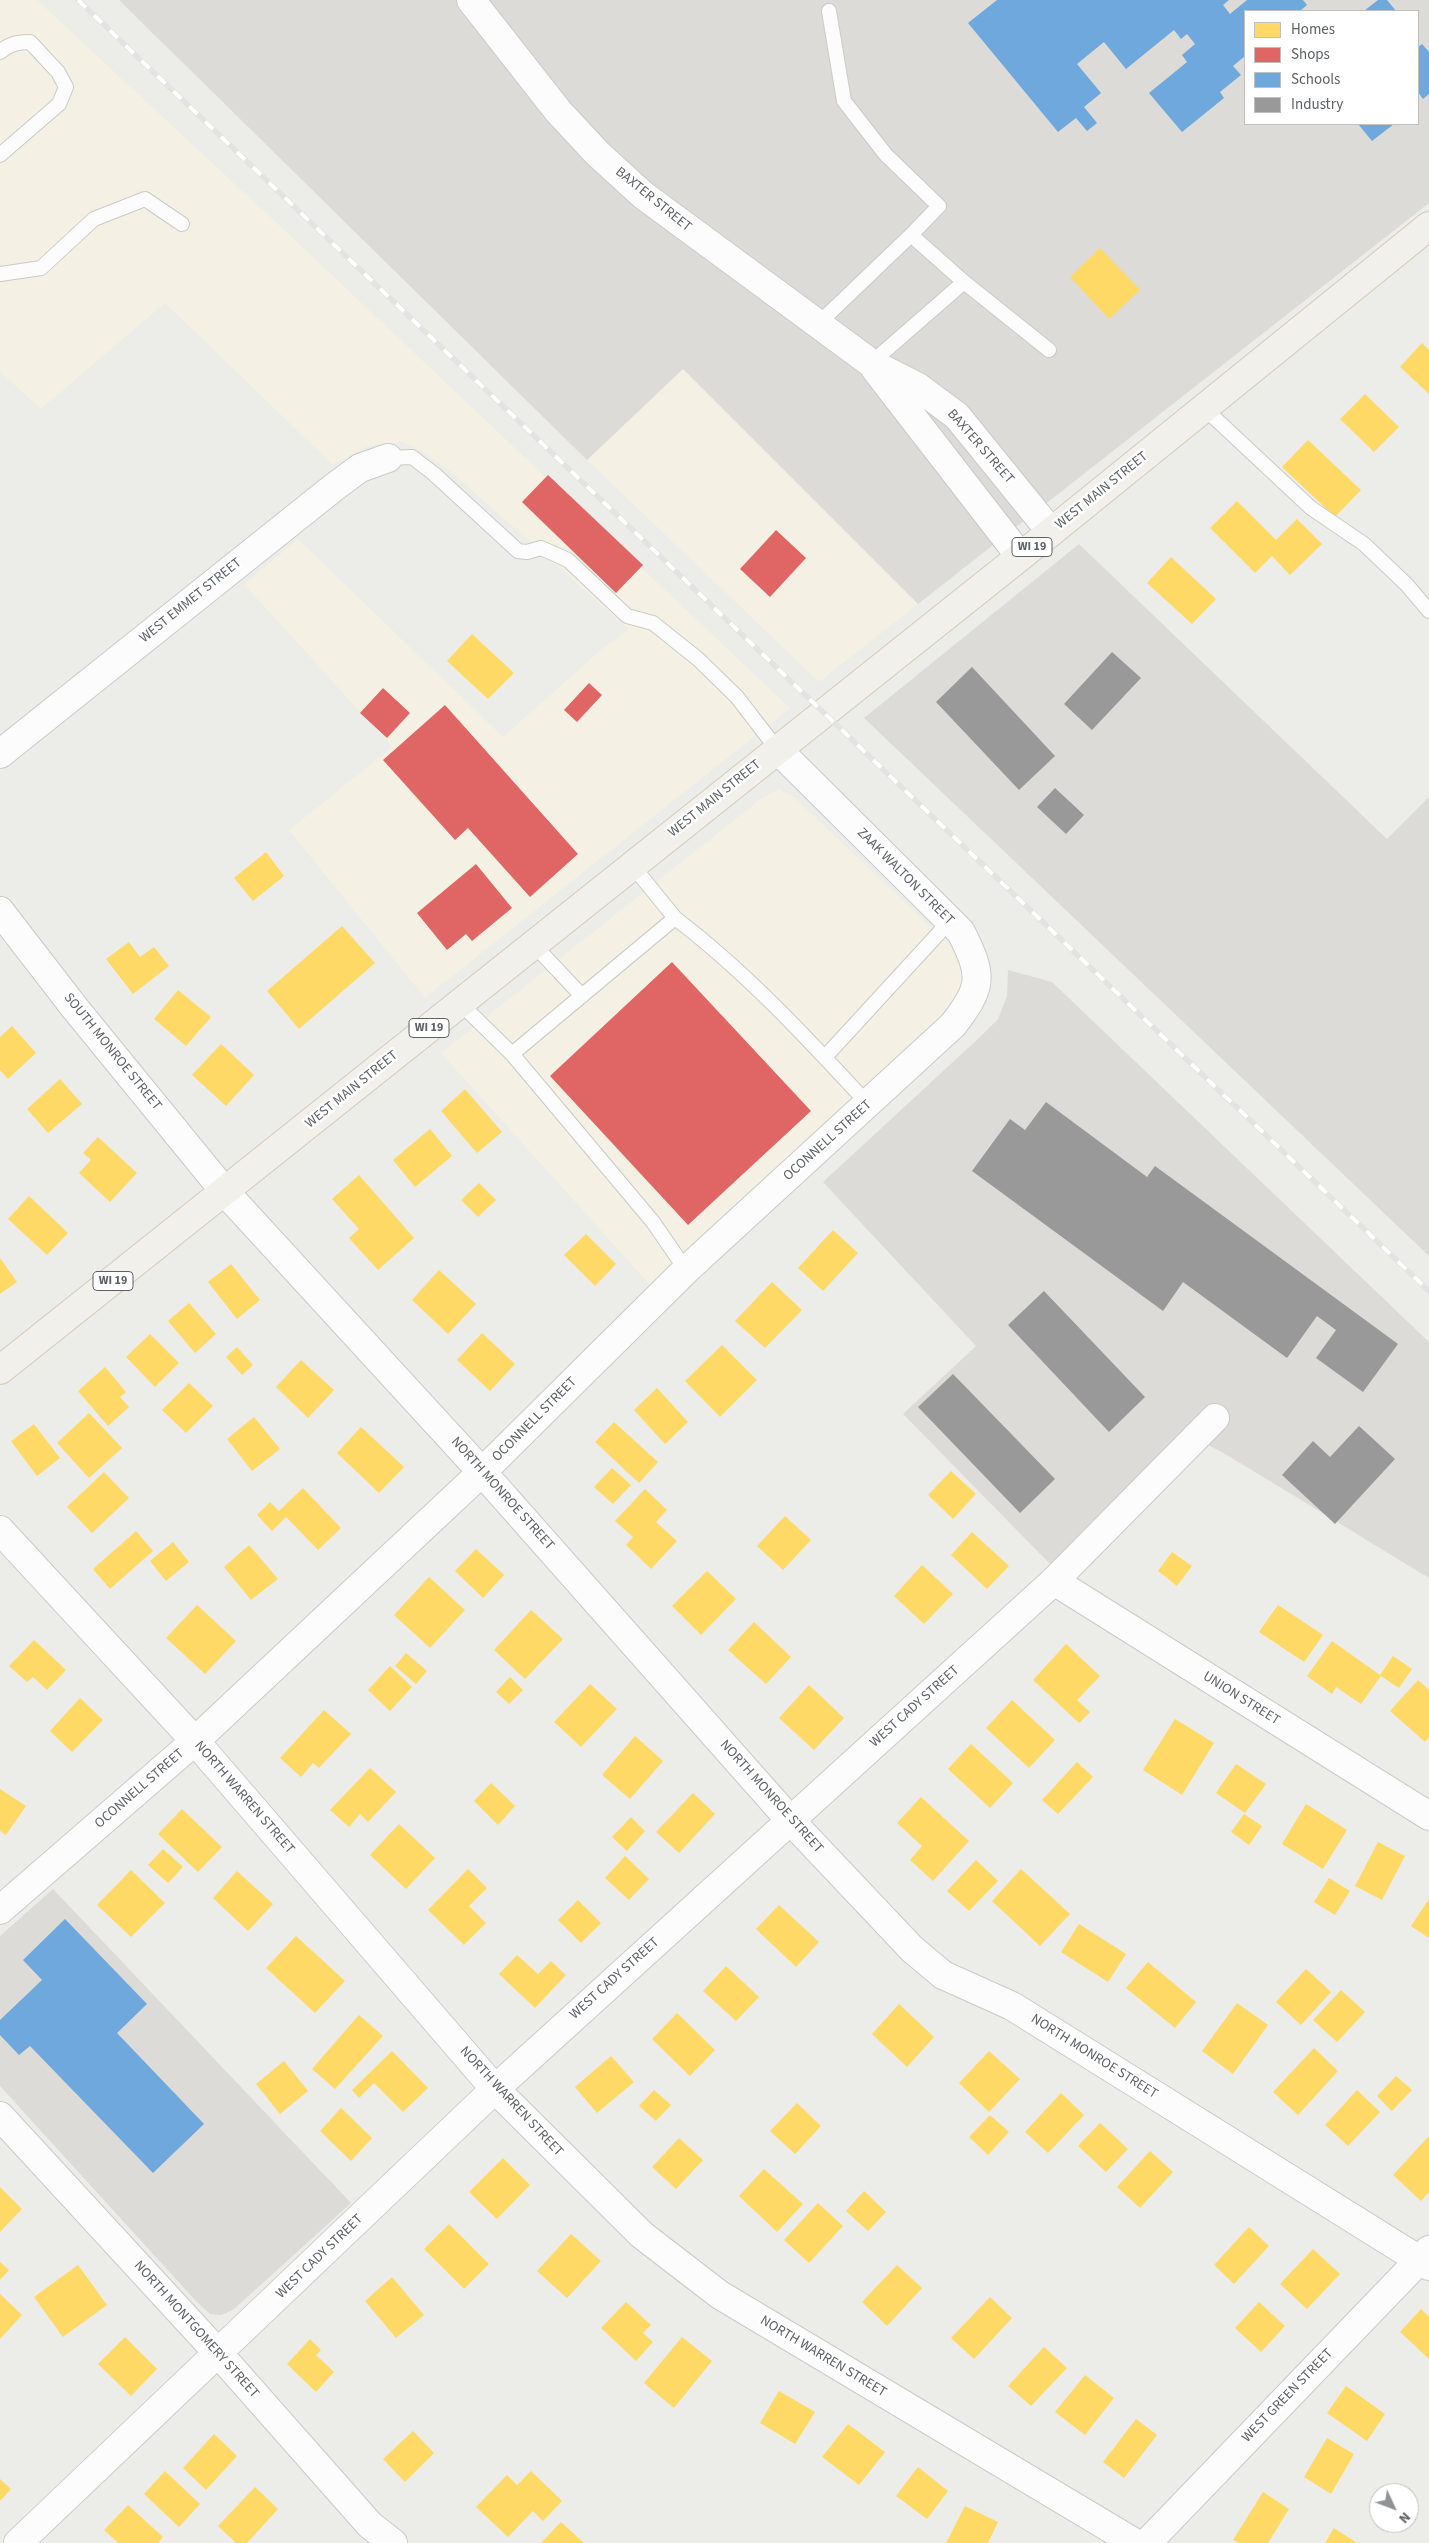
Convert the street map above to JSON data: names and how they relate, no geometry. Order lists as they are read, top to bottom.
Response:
{
  "streets": {
    "main road": ["WEST MAIN STREET", "WI 19"],
    "street": [
      "BAXTER STREET",
      "WEST EMMET STREET",
      "ZAAK WALTON STREET",
      "SOUTH MONROE STREET",
      "OCONNELL STREET",
      "NORTH MONROE STREET",
      "UNION STREET",
      "WEST CADY STREET",
      "NORTH WARREN STREET",
      "NORTH MONTGOMERY STREET",
      "WEST GREEN STREET"
    ]
  },
  "crossings": [
    ["BAXTER STREET", "WEST MAIN STREET"],
    ["WEST MAIN STREET", "ZAAK WALTON STREET"],
    ["WEST MAIN STREET", "SOUTH MONROE STREET"],
    ["WEST MAIN STREET", "NORTH MONROE STREET"],
    ["ZAAK WALTON STREET", "OCONNELL STREET"],
    ["SOUTH MONROE STREET", "NORTH MONROE STREET"],
    ["OCONNELL STREET", "NORTH MONROE STREET"],
    ["OCONNELL STREET", "NORTH WARREN STREET"],
    ["NORTH MONROE STREET", "WEST CADY STREET"],
    ["NORTH MONROE STREET", "WEST GREEN STREET"],
    ["UNION STREET", "WEST CADY STREET"],
    ["WEST CADY STREET", "NORTH WARREN STREET"],
    ["WEST CADY STREET", "NORTH MONTGOMERY STREET"]
  ],
  "legend": [
    "Homes",
    "Shops",
    "Schools",
    "Industry"
  ],
  "north": "bottom right"
}
